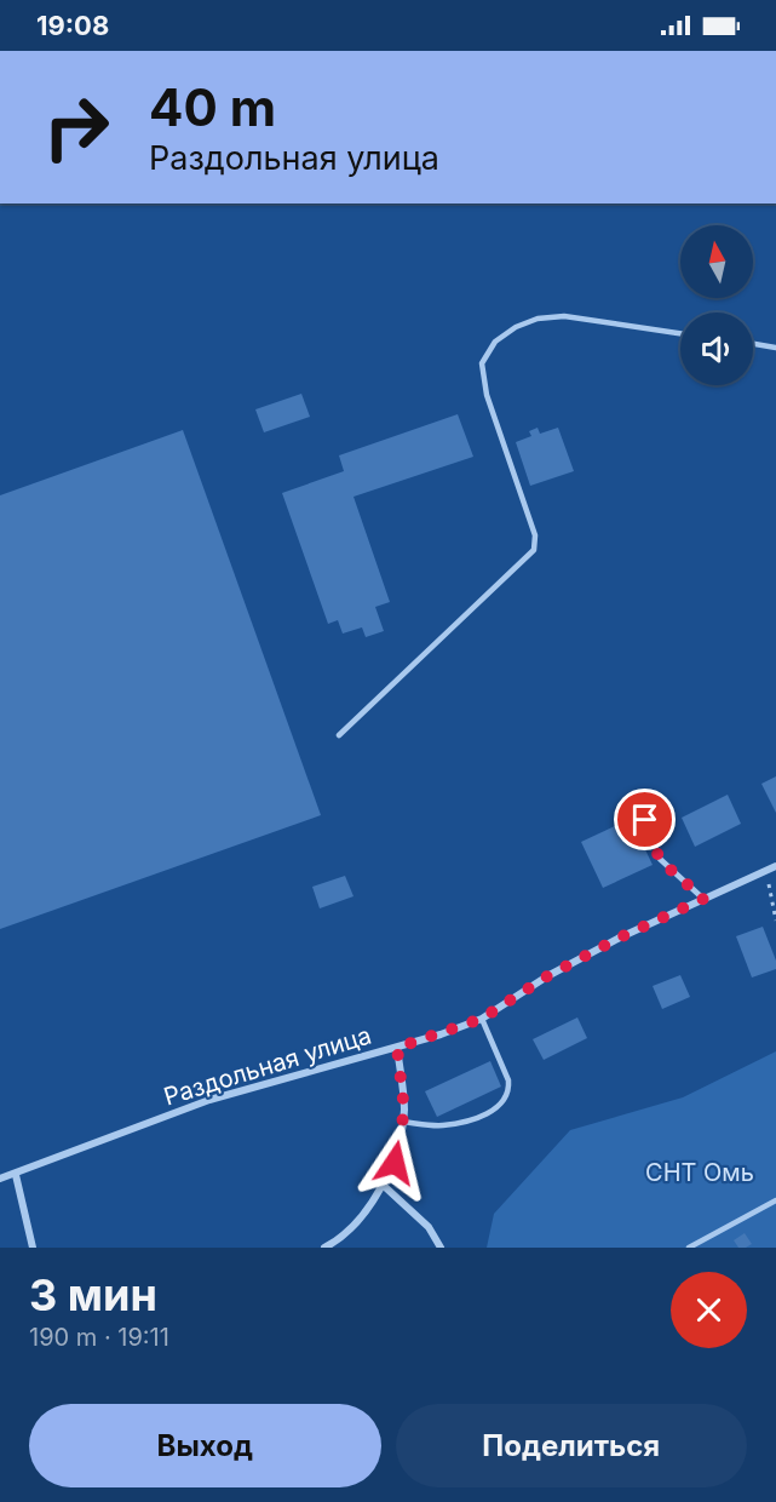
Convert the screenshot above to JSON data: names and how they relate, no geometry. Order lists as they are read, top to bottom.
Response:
{
  "streets": {
    "street": ["Раздольная улица"]
  },
  "parks": ["СНТ Омь"],
  "north": "top",
  "page": {
    "status": "19:08",
    "turn": ["40 m", "Раздольная улица"],
    "heading": ["3 мин", "190 m · 19:11"],
    "buttons": ["Выход", "Поделиться"]
  }
}
